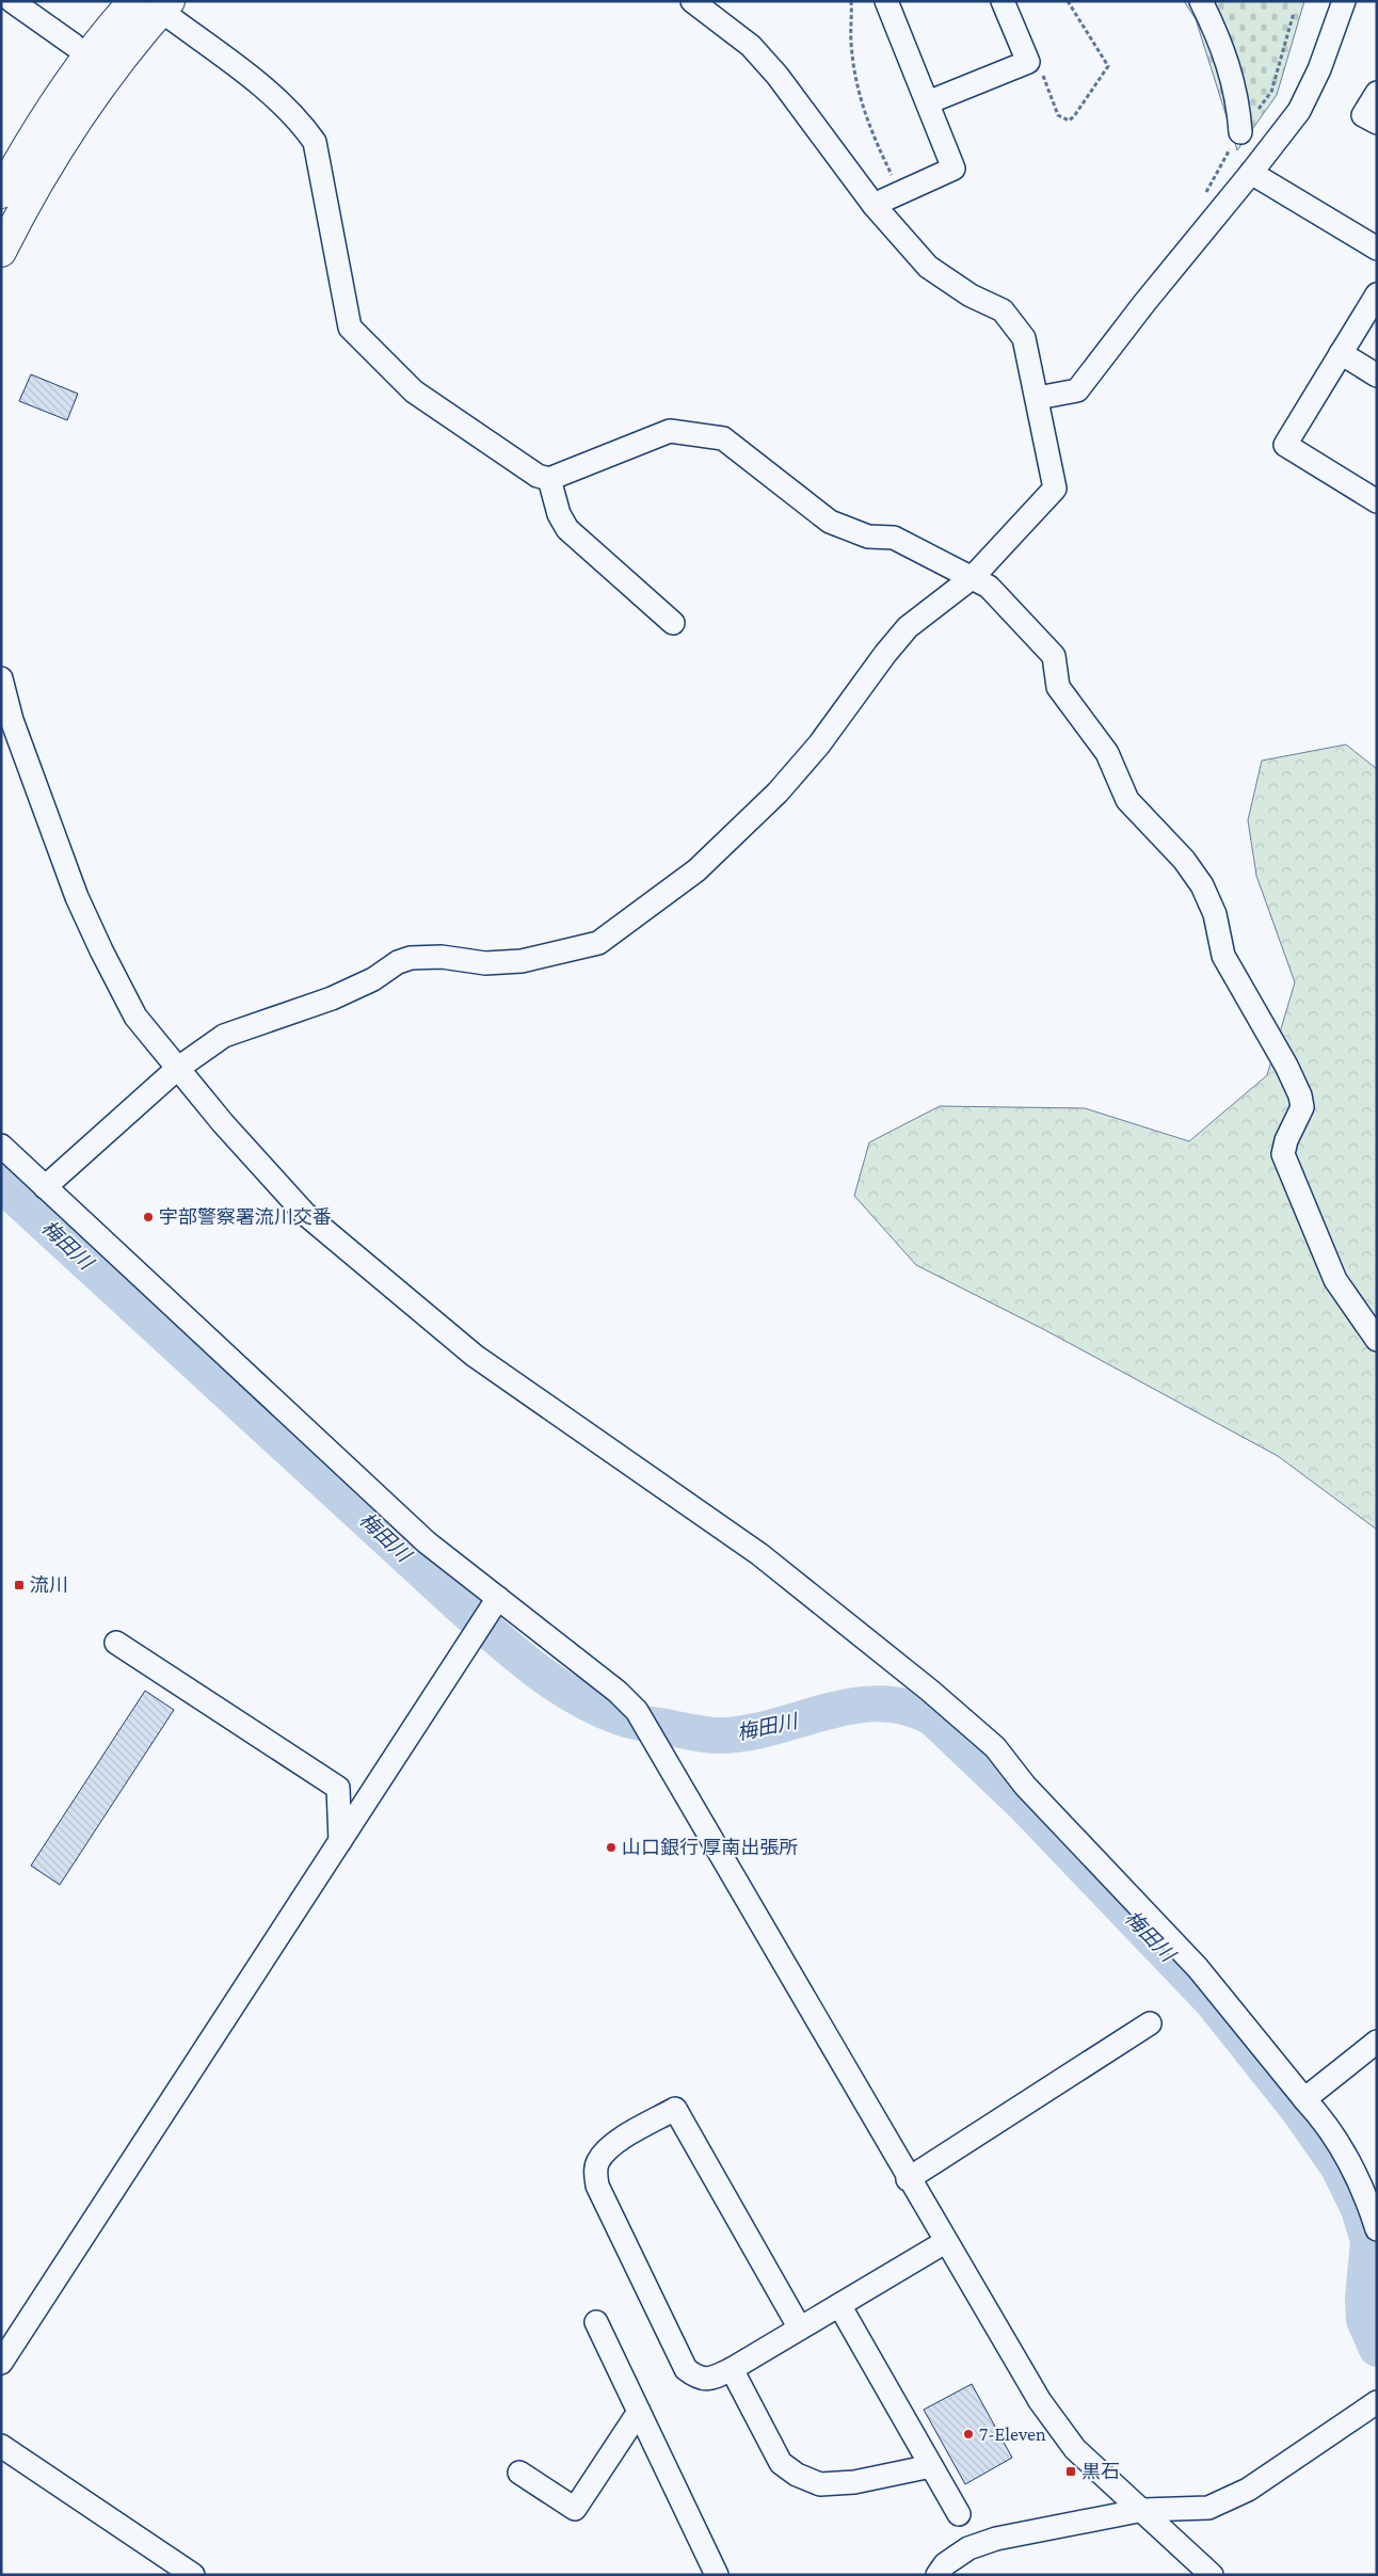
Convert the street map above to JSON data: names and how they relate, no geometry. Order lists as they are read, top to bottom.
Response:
{
  "water": ["梅田川"],
  "places": {
    "other": ["宇部警察署流川交番", "山口銀行 厚南出張所", "7-Eleven"],
    "transit": ["流川", "黒石"]
  }
}
